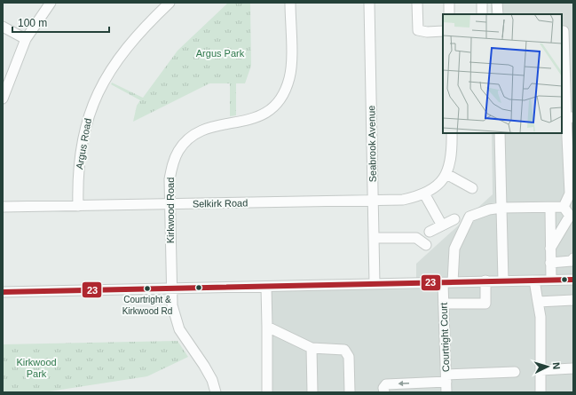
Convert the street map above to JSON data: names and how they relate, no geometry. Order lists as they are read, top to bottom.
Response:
{
  "streets": {
    "street": [
      "Argus Road",
      "Seabrook Avenue",
      "Selkirk Road",
      "Kirkwood Road",
      "Courtright Court"
    ]
  },
  "crossings": [
    ["Argus Road", "Selkirk Road"],
    ["Seabrook Avenue", "Selkirk Road"],
    ["Selkirk Road", "Kirkwood Road"]
  ],
  "parks": ["Argus Park", "Kirkwood Park"],
  "places": ["Courtright & Kirkwood Rd"],
  "lines": ["transit line 23"],
  "scale_bar": "100 m",
  "north": "right"
}
